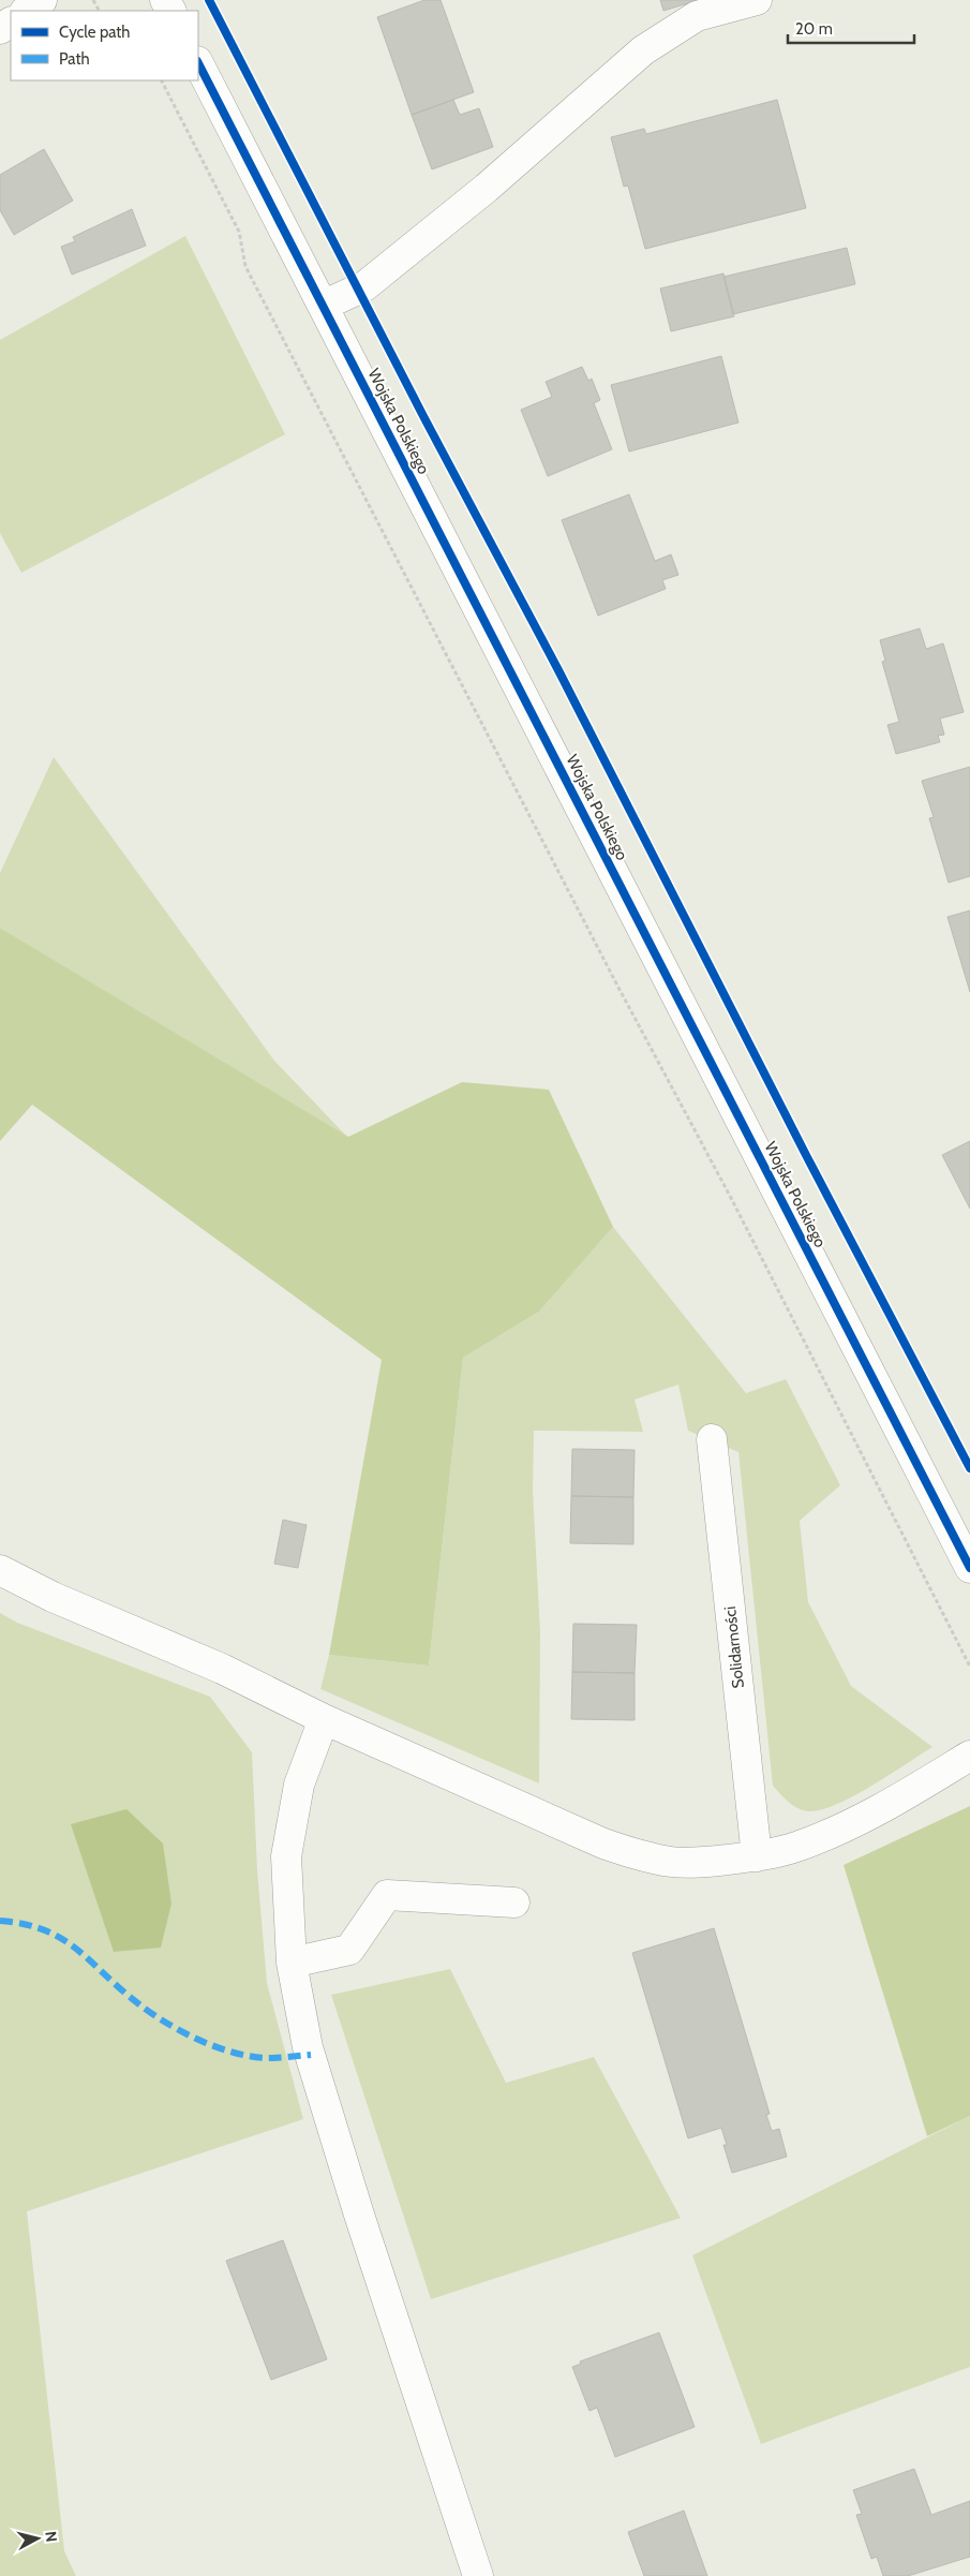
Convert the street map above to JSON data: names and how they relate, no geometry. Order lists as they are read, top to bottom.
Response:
{
  "streets": {
    "street": ["Wojska Polskiego", "Solidarności"]
  },
  "legend": ["Cycle path", "Path"],
  "scale_bar": "20 m",
  "north": "right"
}
